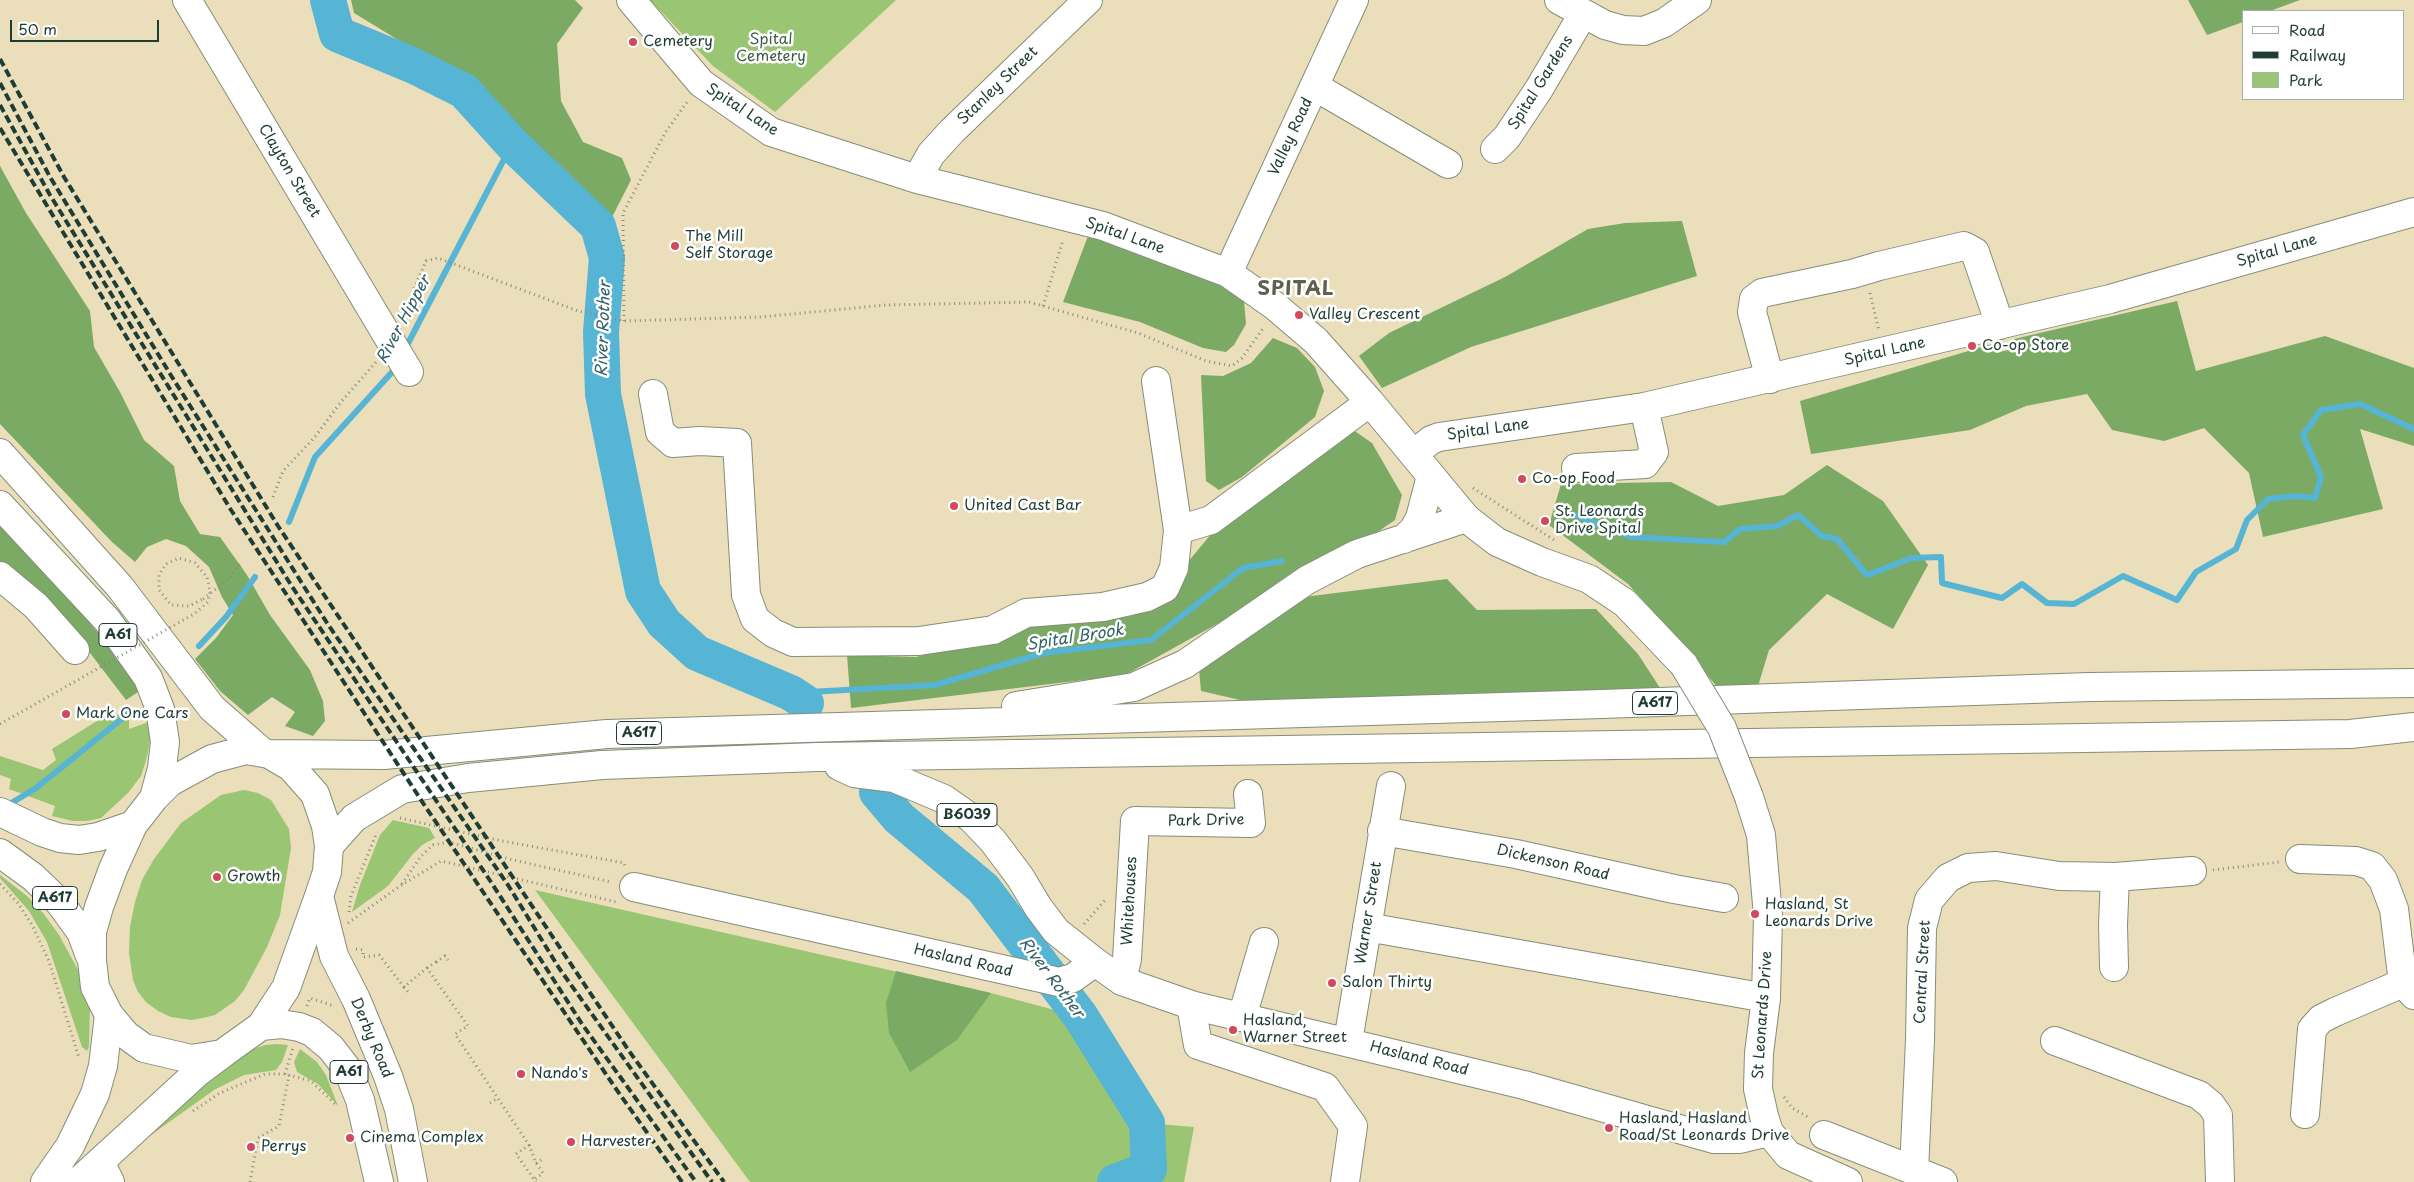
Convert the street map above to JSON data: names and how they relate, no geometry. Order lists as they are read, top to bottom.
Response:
{
  "streets": {
    "main road": [
      "Spital Gardens",
      "Stanley Street",
      "Spital Lane",
      "Valley Road",
      "Clayton Street",
      "A61",
      "A617",
      "B6039",
      "Park Drive",
      "Dickenson Road",
      "Whitehouses",
      "Warner Street",
      "Hasland Road",
      "Central Street",
      "St Leonards Drive",
      "Derby Road"
    ]
  },
  "crossings": [
    ["Stanley Street", "Spital Lane"],
    ["Spital Lane", "Valley Road"],
    ["Spital Lane", "St Leonards Drive"],
    ["A61", "A617"],
    ["A617", "B6039"],
    ["B6039", "Hasland Road"],
    ["Park Drive", "Whitehouses"],
    ["Dickenson Road", "Warner Street"],
    ["Whitehouses", "Hasland Road"],
    ["Warner Street", "Hasland Road"],
    ["Hasland Road", "St Leonards Drive"]
  ],
  "districts": ["SPITAL"],
  "water": ["River Hipper", "River Rother", "Spital Brook"],
  "parks": ["Spital Cemetery"],
  "places": [
    "Cemetery",
    "The Mill Self Storage",
    "Valley Crescent",
    "Co-op Store",
    "Co-op Food",
    "United Cast Bar",
    "St. Leonards Drive Spital",
    "Mark One Cars",
    "Growth",
    "Hasland, St Leonards Drive",
    "Salon Thirty",
    "Hasland, Warner Street",
    "Nando's",
    "Hasland, Hasland Road/St Leonards Drive",
    "Cinema Complex",
    "Harvester",
    "Perrys"
  ],
  "legend": ["Road", "Railway", "Park"],
  "scale_bar": "50 m"
}
